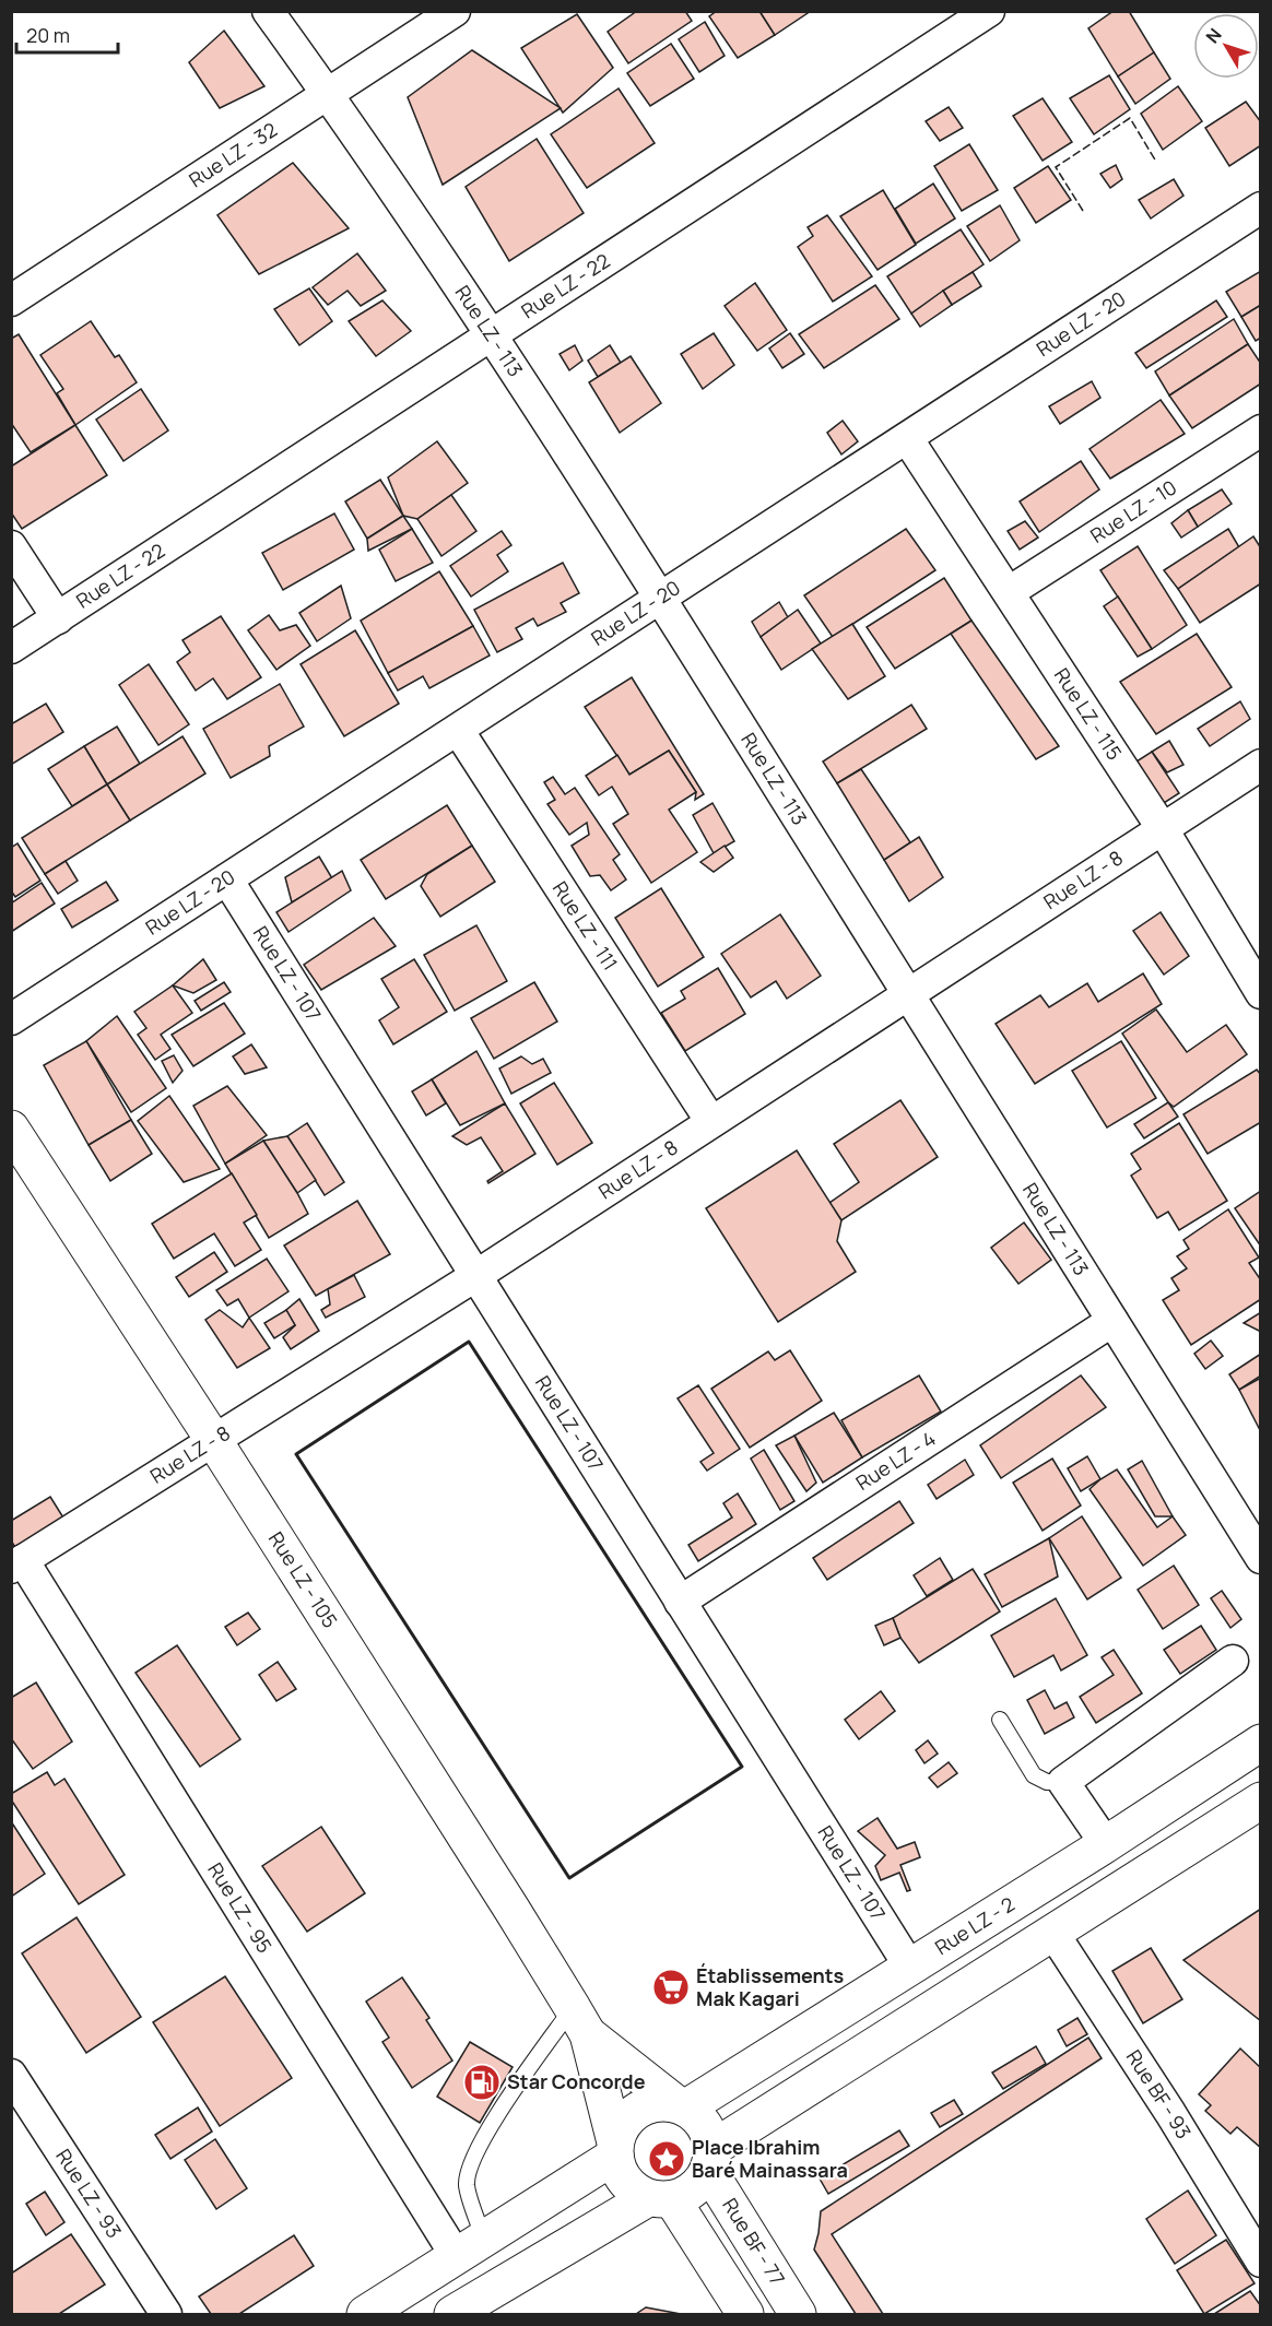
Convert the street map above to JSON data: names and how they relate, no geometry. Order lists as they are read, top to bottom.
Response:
{
  "streets": {
    "main road": ["Rue LZ - 105", "Rue LZ - 2", "Rue BF - 77"],
    "street": [
      "Rue LZ - 32",
      "Rue LZ - 22",
      "Rue LZ - 20",
      "Rue LZ - 113",
      "Rue LZ - 10",
      "Rue LZ - 115",
      "Rue LZ - 8",
      "Rue LZ - 111",
      "Rue LZ - 107",
      "Rue LZ - 4",
      "Rue LZ - 95",
      "Rue BF - 93",
      "Rue LZ - 93"
    ]
  },
  "crossings": [
    ["Rue LZ - 32", "Rue LZ - 113"],
    ["Rue LZ - 22", "Rue LZ - 113"],
    ["Rue LZ - 20", "Rue LZ - 113"],
    ["Rue LZ - 20", "Rue LZ - 115"],
    ["Rue LZ - 20", "Rue LZ - 111"],
    ["Rue LZ - 20", "Rue LZ - 107"],
    ["Rue LZ - 113", "Rue LZ - 8"],
    ["Rue LZ - 113", "Rue LZ - 4"],
    ["Rue LZ - 10", "Rue LZ - 115"],
    ["Rue LZ - 115", "Rue LZ - 8"],
    ["Rue LZ - 8", "Rue LZ - 111"],
    ["Rue LZ - 8", "Rue LZ - 107"],
    ["Rue LZ - 8", "Rue LZ - 105"],
    ["Rue LZ - 8", "Rue LZ - 95"],
    ["Rue LZ - 107", "Rue LZ - 4"],
    ["Rue LZ - 107", "Rue LZ - 2"],
    ["Rue LZ - 105", "Rue LZ - 2"],
    ["Rue LZ - 105", "Rue BF - 77"],
    ["Rue LZ - 2", "Rue BF - 77"]
  ],
  "places": {
    "supermarket": ["Établissements Mak Kagari"],
    "fuel station": ["Star Concorde"],
    "place": ["Place Ibrahim Baré Mainassara"]
  },
  "scale_bar": "20 m",
  "north": "top left"
}
